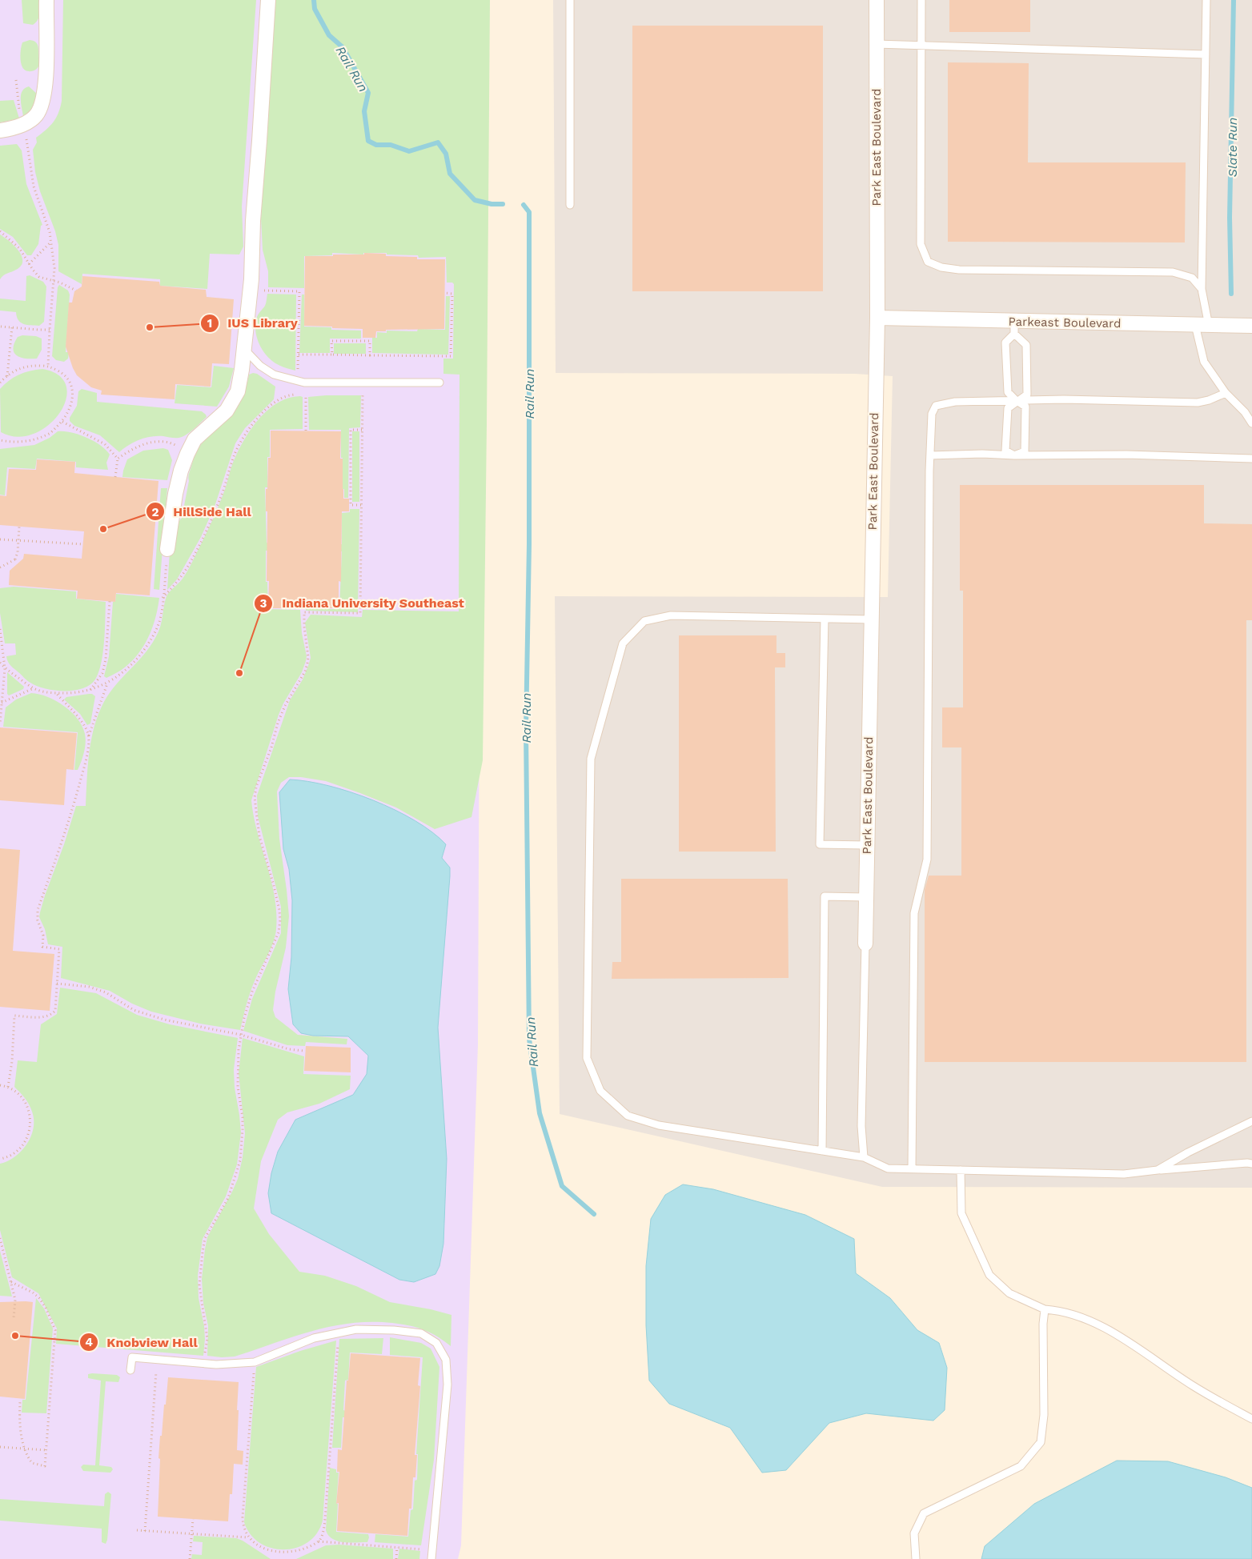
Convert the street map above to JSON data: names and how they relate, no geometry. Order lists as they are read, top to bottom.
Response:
{
  "streets": {
    "street": ["Park East Boulevard", "Parkeast Boulevard"]
  },
  "crossings": [
    ["Park East Boulevard", "Parkeast Boulevard"]
  ],
  "water": ["Rail Run", "Slate Run"],
  "places": [
    "IUS Library",
    "HillSide Hall",
    "Indiana University Southeast",
    "Knobview Hall"
  ]
}
